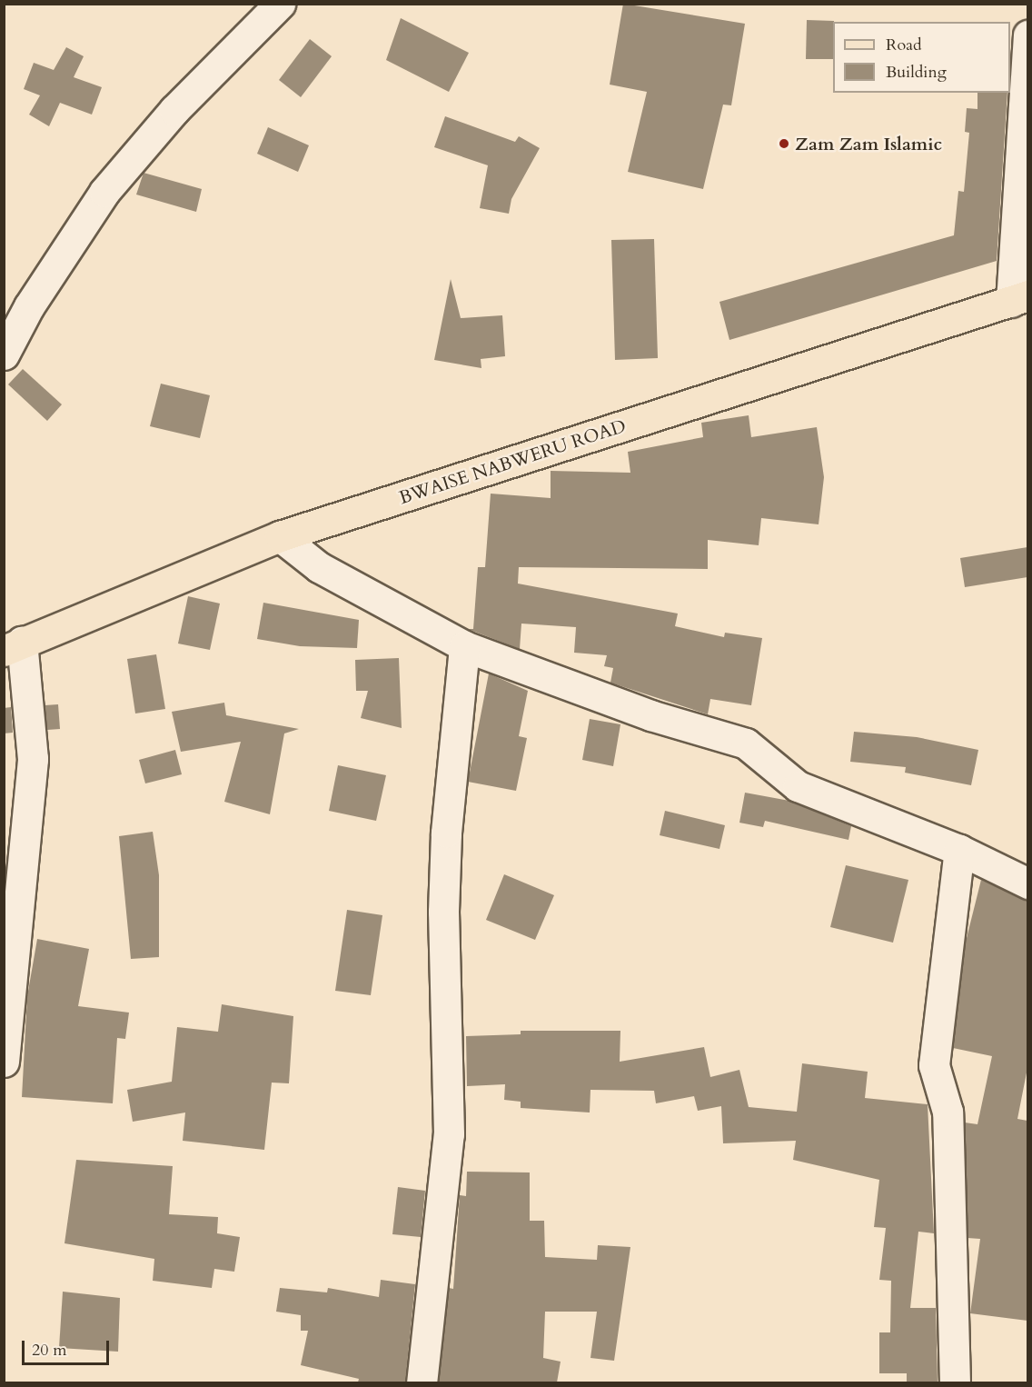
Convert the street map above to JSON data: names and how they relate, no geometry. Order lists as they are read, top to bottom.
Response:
{
  "streets": {
    "main road": ["BWAISE NABWERU ROAD"]
  },
  "places": ["Zam Zam Islamic"],
  "legend": ["Road", "Building"],
  "scale_bar": "20 m"
}
